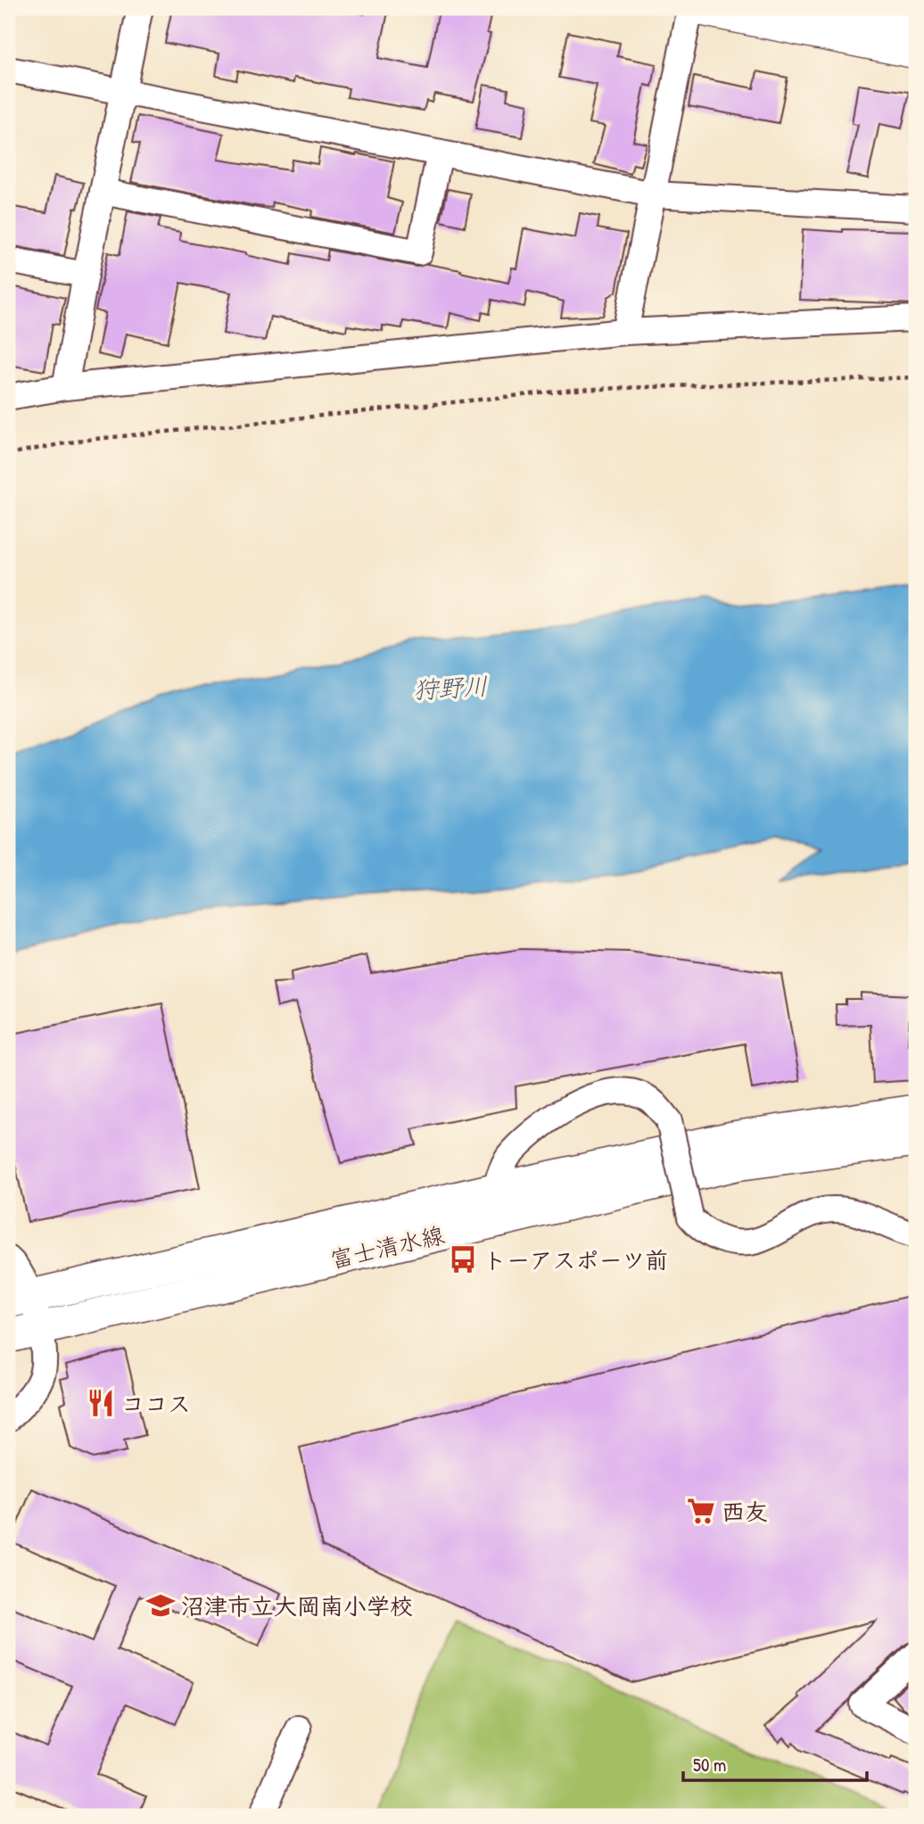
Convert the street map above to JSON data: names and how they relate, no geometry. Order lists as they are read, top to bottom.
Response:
{
  "streets": {
    "main road": ["富士清水線"]
  },
  "water": ["狩野川"],
  "places": {
    "bus stop": ["トーアスポーツ前"],
    "restaurant": ["ココス"],
    "supermarket": ["西友"],
    "school or university": ["沼津市立大岡南小学校"]
  },
  "scale_bar": "50 m"
}
